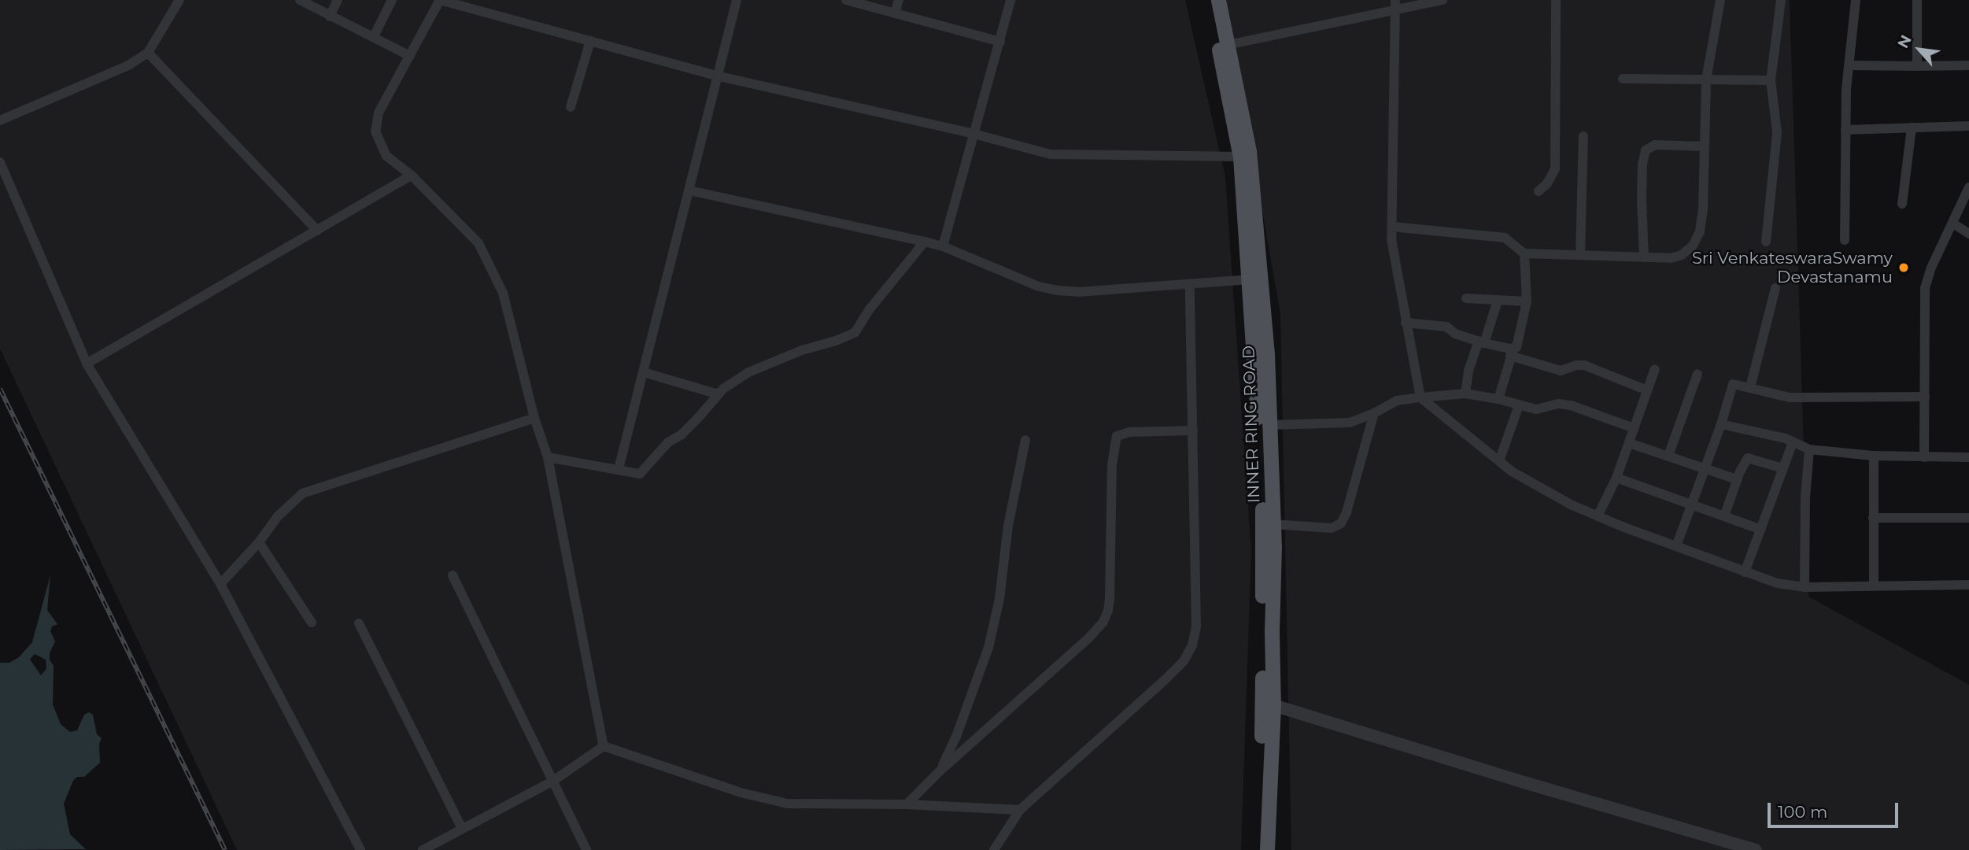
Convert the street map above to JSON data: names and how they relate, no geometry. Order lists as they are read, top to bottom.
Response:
{
  "streets": {
    "main road": ["INNER RING ROAD"]
  },
  "places": ["Sri VenkateswaraSwamy Devastanamu"],
  "scale_bar": "100 m",
  "north": "top left"
}
